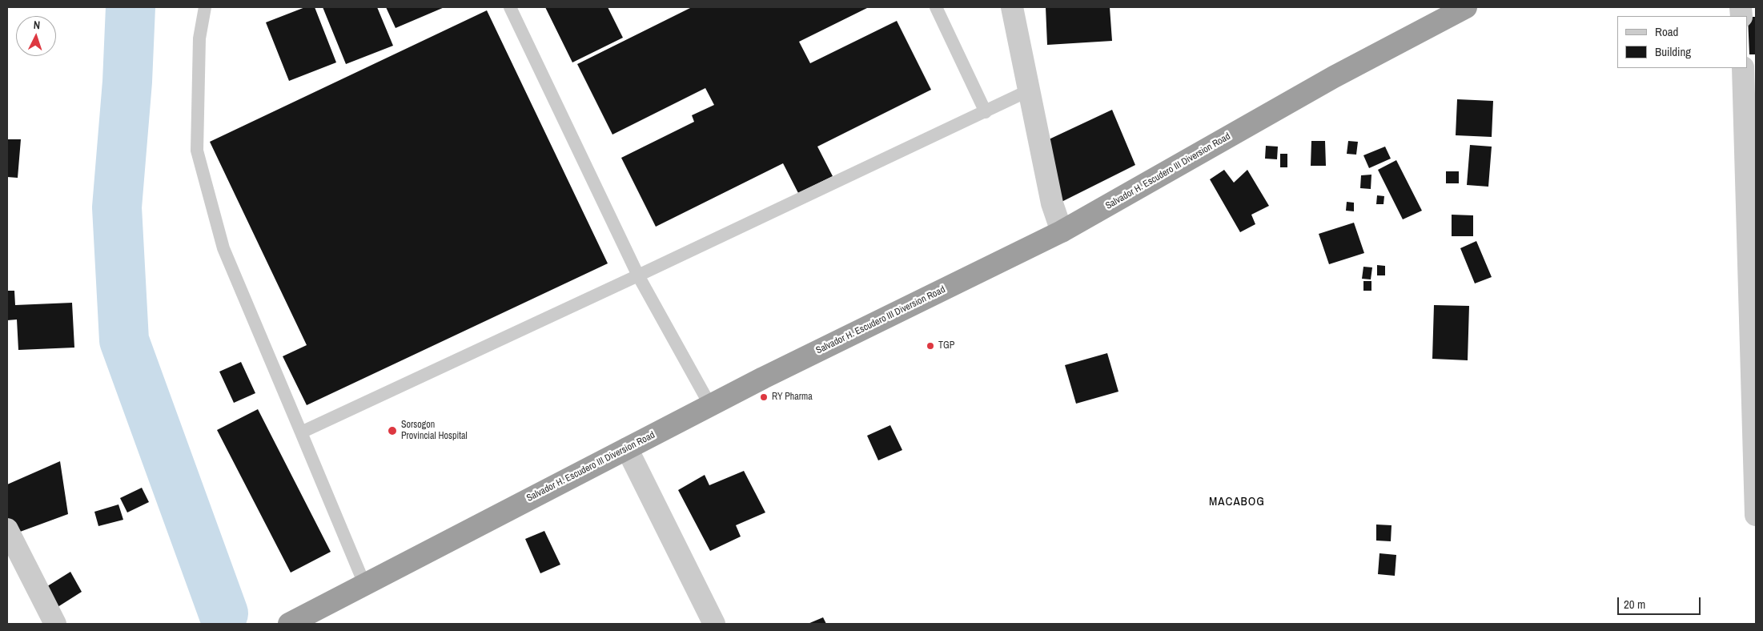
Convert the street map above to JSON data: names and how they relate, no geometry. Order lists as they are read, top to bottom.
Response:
{
  "streets": {
    "highway": ["Salvador H. Escudero III Diversion Road"]
  },
  "districts": ["MACABOG"],
  "places": ["TGP", "RY Pharma", "Sorsogon Provincial Hospital"],
  "legend": ["Road", "Building"],
  "scale_bar": "20 m",
  "north": "top"
}
